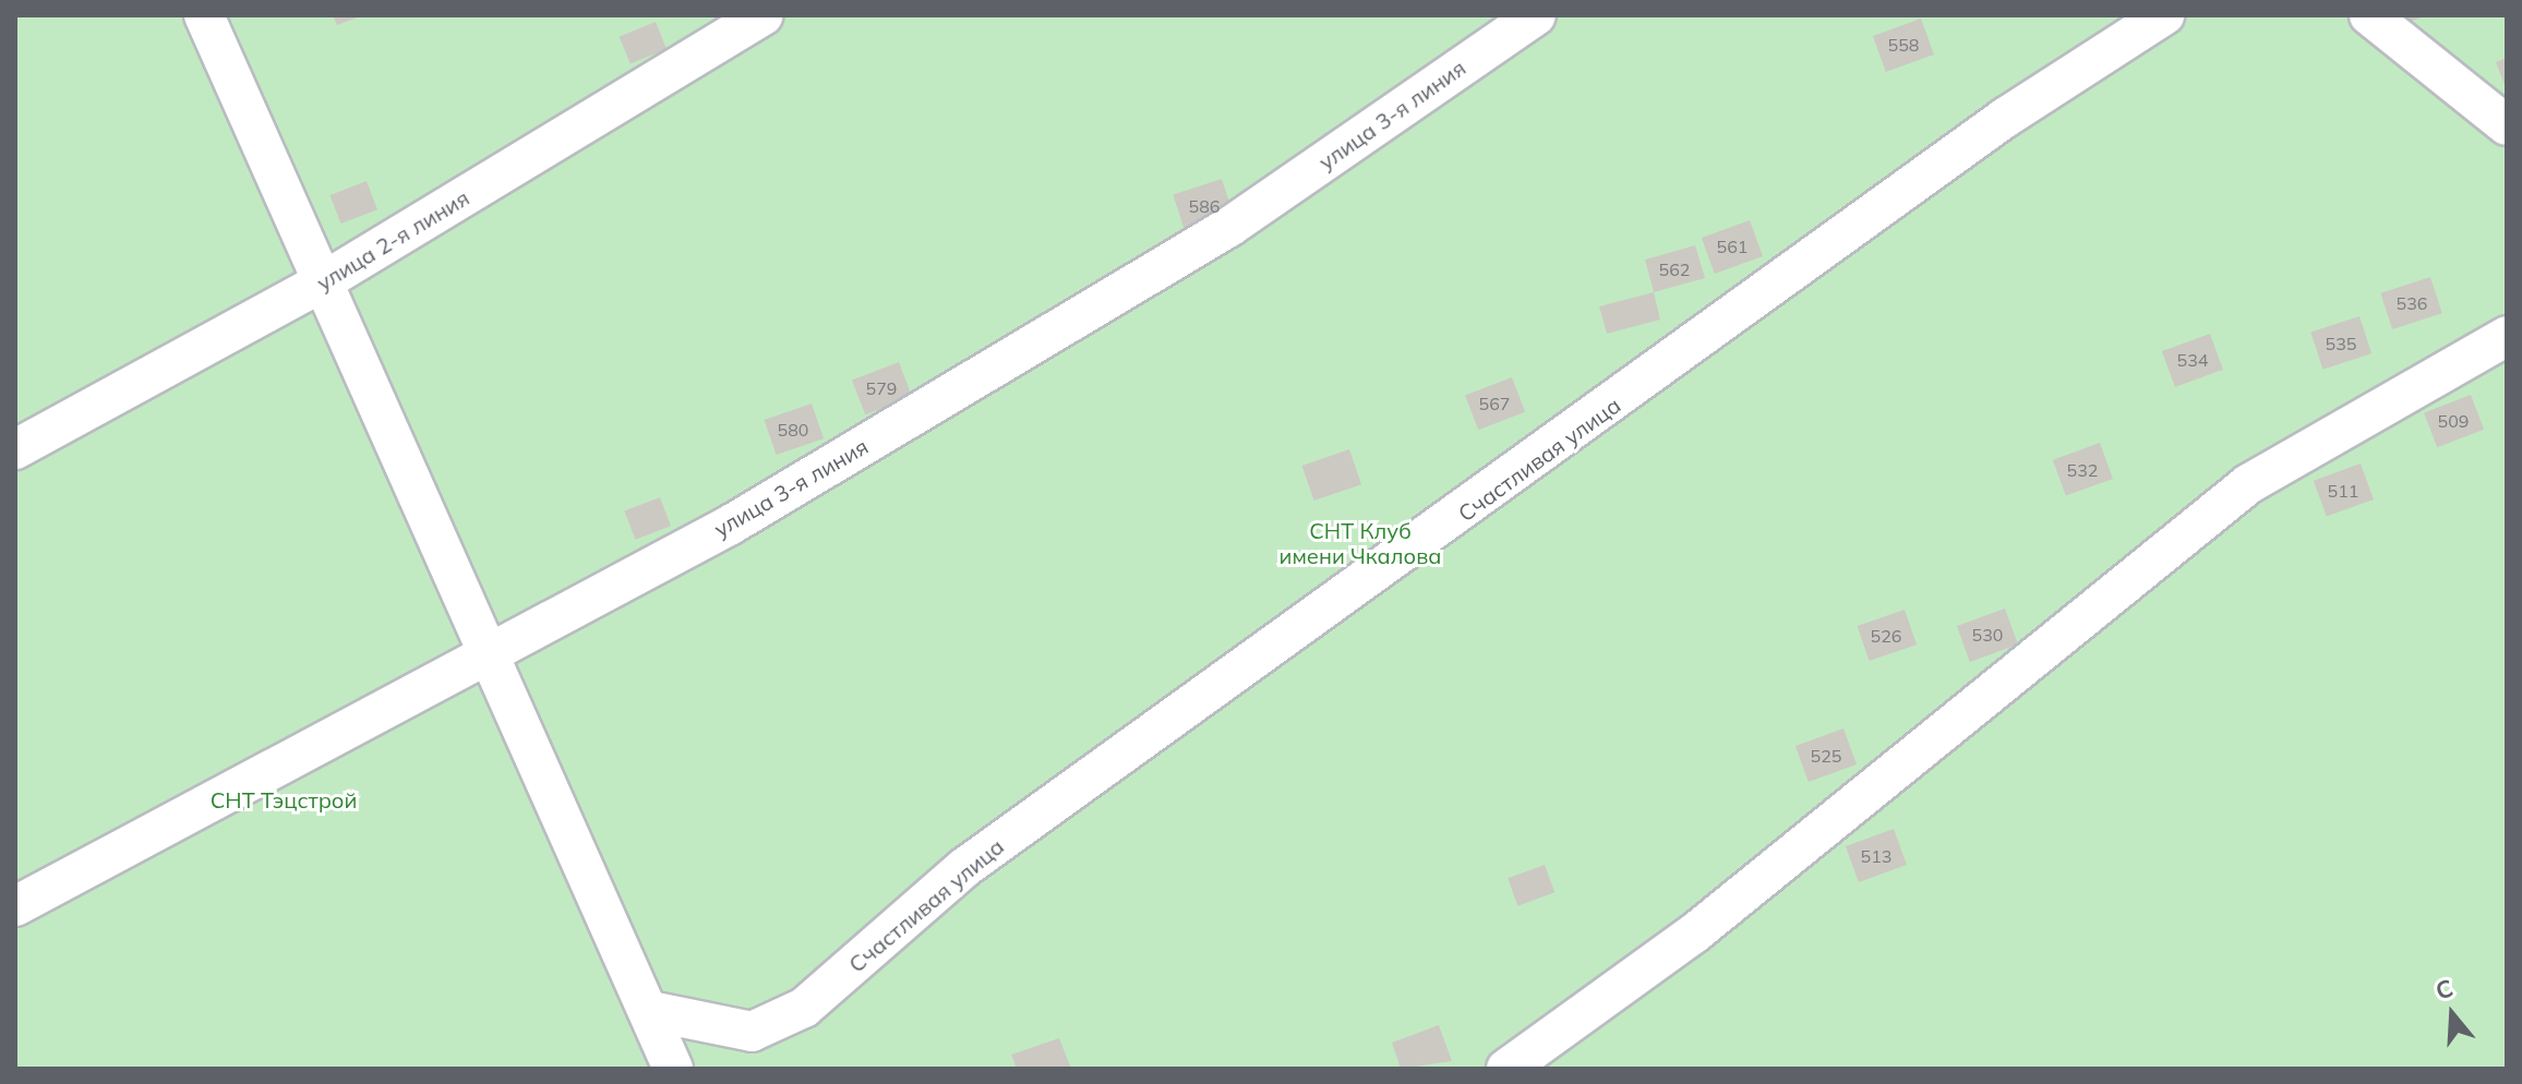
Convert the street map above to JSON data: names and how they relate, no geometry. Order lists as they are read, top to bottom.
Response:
{
  "streets": {
    "street": ["улица 3-я линия", "улица 2-я линия", "Счастливая улица"]
  },
  "parks": ["СНТ Клуб имени Чкалова", "СНТ Тэцстрой"],
  "house_numbers": [
    "558",
    "586",
    "561",
    "562",
    "536",
    "535",
    "534",
    "579",
    "567",
    "509",
    "580",
    "532",
    "511",
    "530",
    "526",
    "525",
    "513"
  ],
  "north": "top"
}
